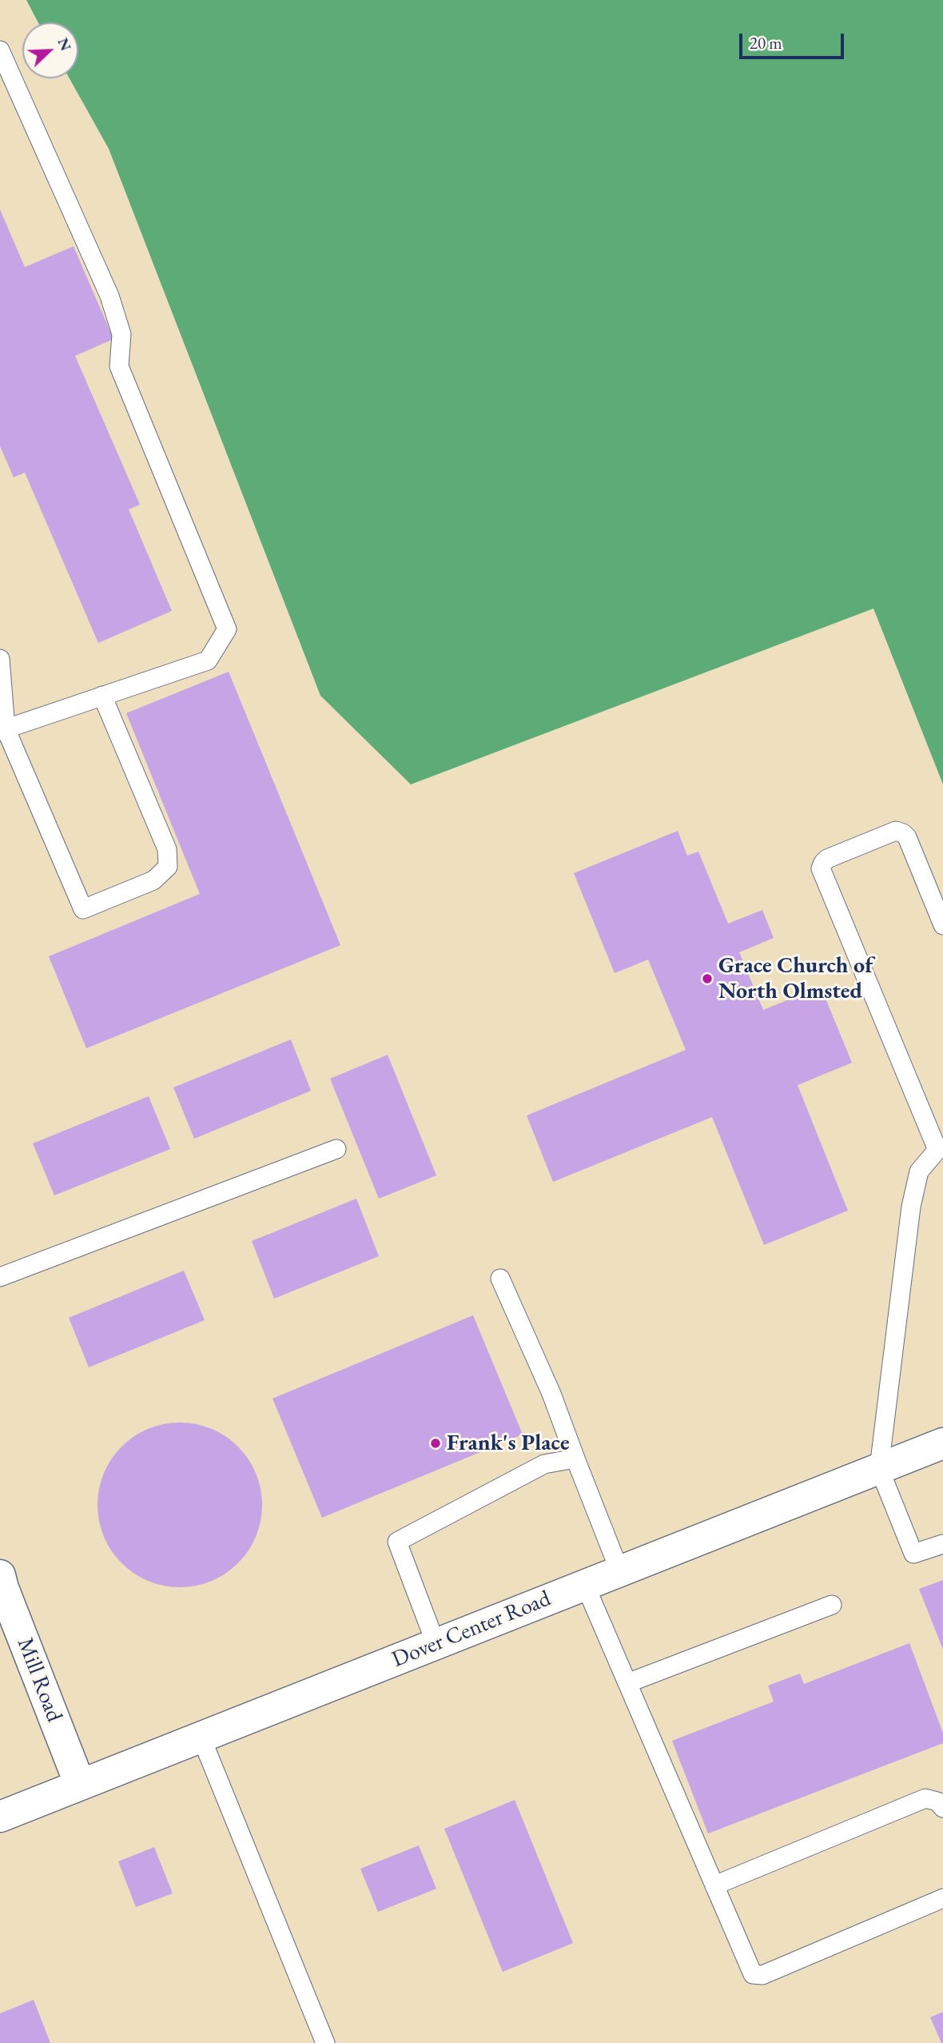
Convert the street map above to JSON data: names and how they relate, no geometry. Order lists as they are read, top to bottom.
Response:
{
  "streets": {
    "street": ["Dover Center Road", "Mill Road"]
  },
  "crossings": [
    ["Dover Center Road", "Mill Road"]
  ],
  "places": ["Grace Church of North Olmsted", "Frank's Place"],
  "scale_bar": "20 m",
  "north": "top right"
}
